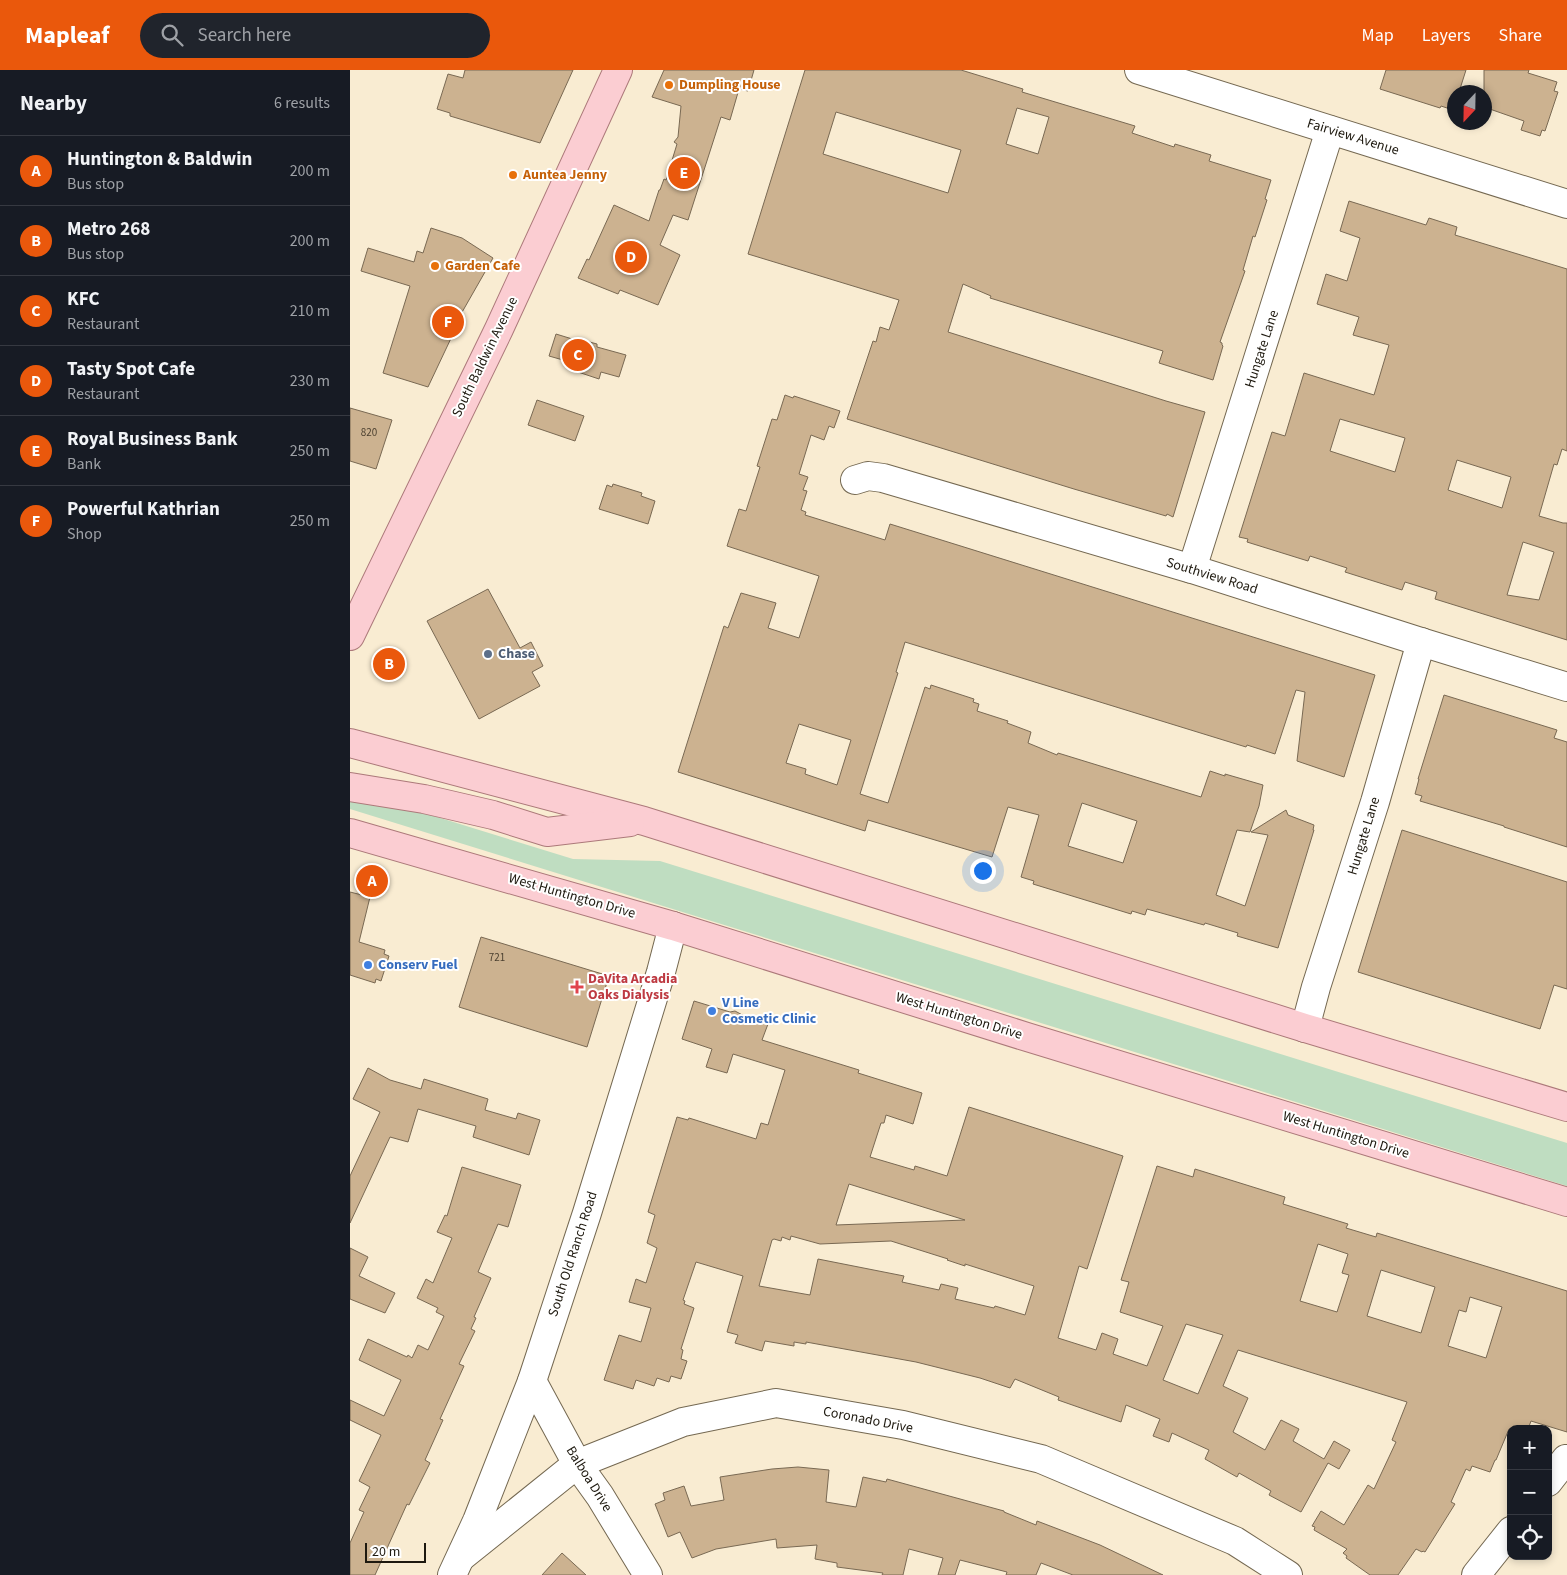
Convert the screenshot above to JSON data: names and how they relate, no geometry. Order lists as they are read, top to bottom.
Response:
{
  "streets": {
    "main road": ["South Baldwin Avenue", "West Huntington Drive"],
    "street": [
      "Fairview Avenue",
      "Hungate Lane",
      "Southview Road",
      "South Old Ranch Road",
      "Coronado Drive",
      "Balboa Drive"
    ]
  },
  "crossings": [
    ["Fairview Avenue", "Hungate Lane"],
    ["Hungate Lane", "Southview Road"],
    ["West Huntington Drive", "South Old Ranch Road"],
    ["South Old Ranch Road", "Coronado Drive"],
    ["South Old Ranch Road", "Balboa Drive"],
    ["Coronado Drive", "Balboa Drive"]
  ],
  "places": {
    "other": [
      "Dumpling House",
      "Auntea Jenny",
      "Garden Cafe",
      "Chase",
      "Conserv Fuel",
      "V Line Cosmetic Clinic"
    ],
    "health": ["DaVita Arcadia Oaks Dialysis"]
  },
  "house_numbers": ["820", "721"],
  "scale_bar": "20 m",
  "north": "bottom",
  "page": {
    "header": "Mapleaf",
    "search": "Search here",
    "nav": ["Map", "Layers", "Share"],
    "heading": ["Nearby", "6 results"],
    "list": [
      {
        "mark": "A",
        "name": "Huntington & Baldwin",
        "note": "Bus stop",
        "value": "200 m"
      },
      {
        "mark": "B",
        "name": "Metro 268",
        "note": "Bus stop",
        "value": "200 m"
      },
      {
        "mark": "C",
        "name": "KFC",
        "note": "Restaurant",
        "value": "210 m"
      },
      {
        "mark": "D",
        "name": "Tasty Spot Cafe",
        "note": "Restaurant",
        "value": "230 m"
      },
      {
        "mark": "E",
        "name": "Royal Business Bank",
        "note": "Bank",
        "value": "250 m"
      },
      {
        "mark": "F",
        "name": "Powerful Kathrian",
        "note": "Shop",
        "value": "250 m"
      }
    ],
    "pins": [
      "E",
      "D",
      "F",
      "C",
      "B",
      "A"
    ],
    "map_buttons": ["+", "−"],
    "scale": "20 m"
  }
}
